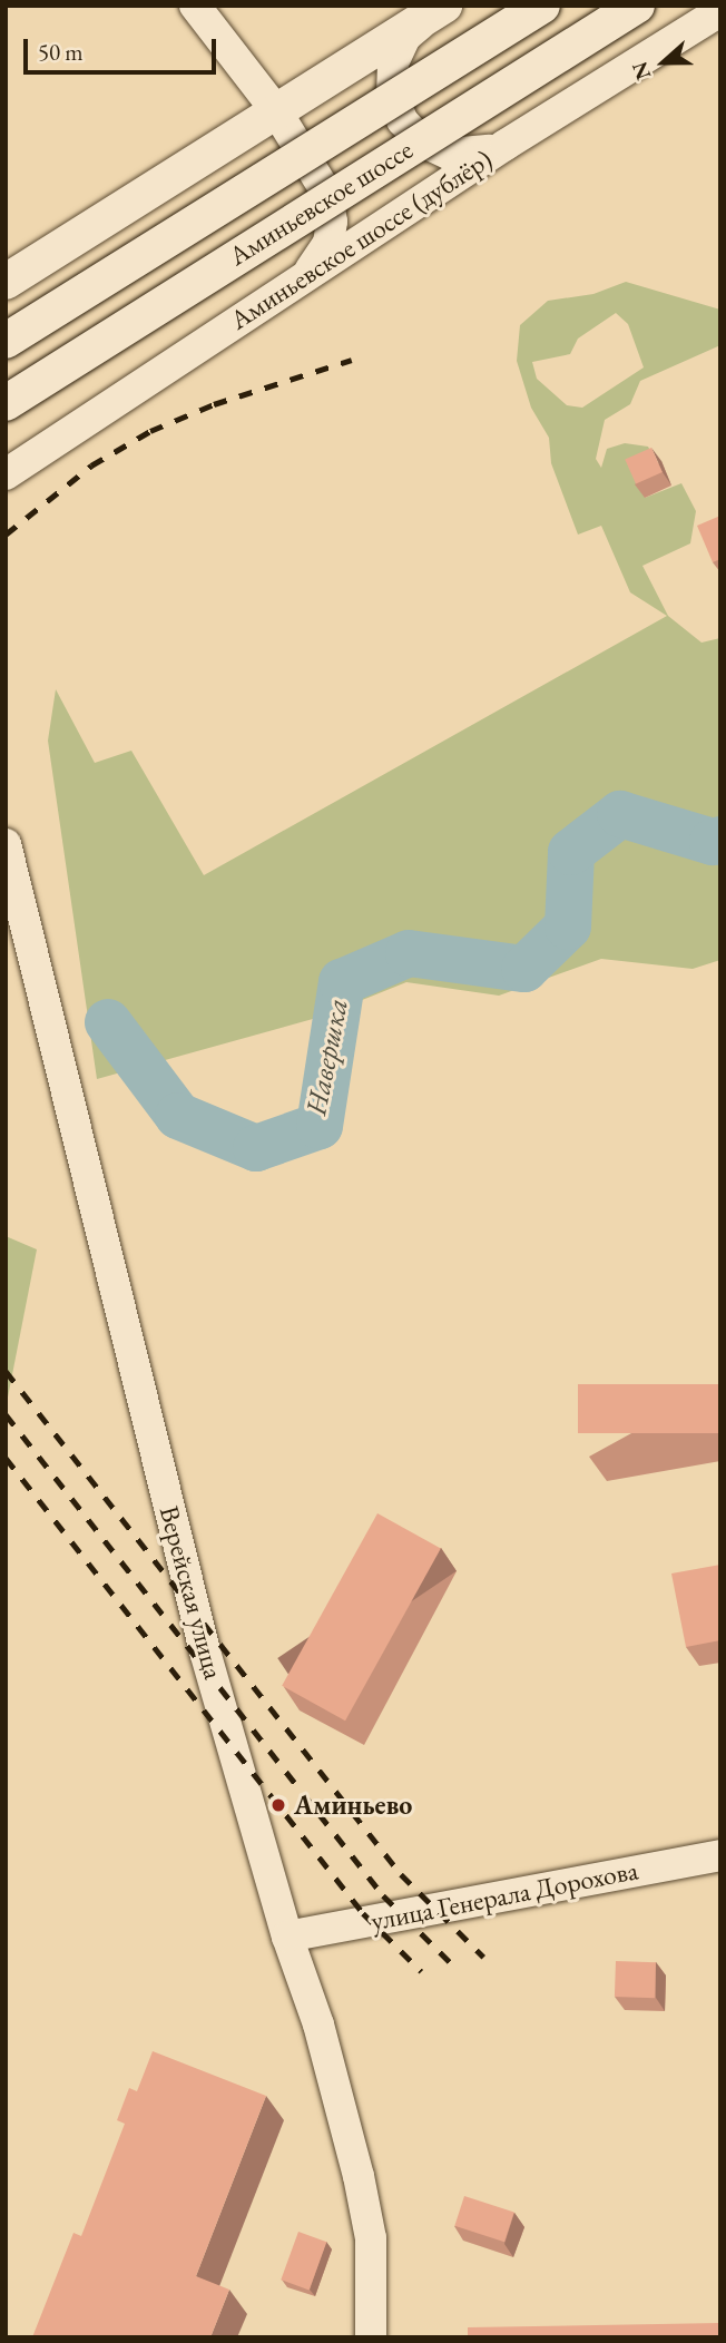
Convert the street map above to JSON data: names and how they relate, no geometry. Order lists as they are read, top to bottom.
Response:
{
  "streets": {
    "main road": ["Аминьевское шоссе"],
    "street": ["Аминьевское шоссе (дублёр)", "Верейская улица", "улица Генерала Дорохова"]
  },
  "crossings": [
    ["Верейская улица", "улица Генерала Дорохова"]
  ],
  "water": ["Навершка"],
  "places": ["Аминьево"],
  "scale_bar": "50 m",
  "north": "left"
}
